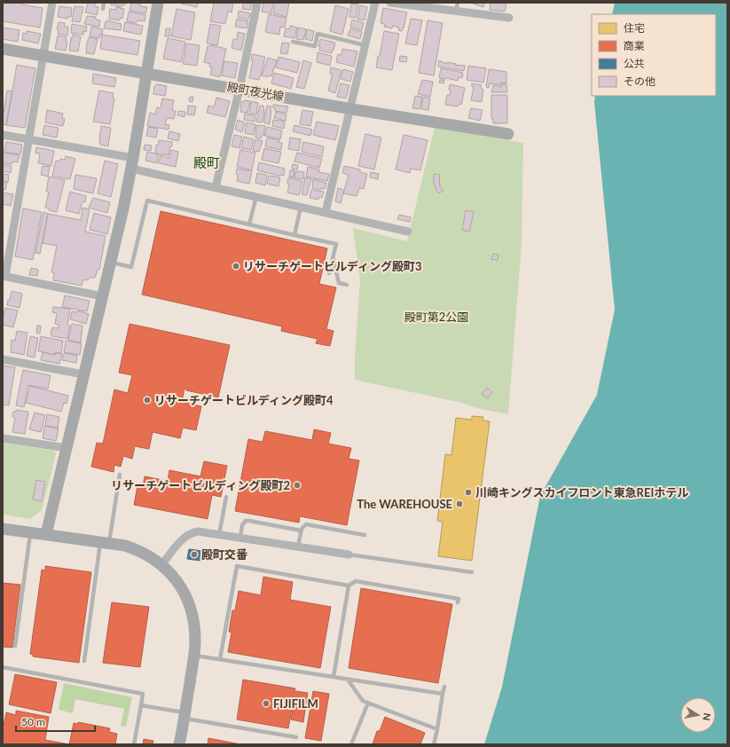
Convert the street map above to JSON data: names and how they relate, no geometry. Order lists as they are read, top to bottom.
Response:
{
  "streets": {
    "street": ["殿町夜光線"]
  },
  "districts": ["殿町"],
  "parks": ["殿町第2公園"],
  "places": [
    "リサーチゲートビルディング殿町3",
    "リサーチゲートビルディング殿町4",
    "リサーチゲートビルディング殿町2",
    "川崎キングスカイフロント東急REIホテル",
    "The WAREHOUSE",
    "殿町交番",
    "FIJIFILM"
  ],
  "legend": [
    "住宅",
    "商業",
    "公共",
    "その他"
  ],
  "scale_bar": "50 m",
  "north": "right"
}
